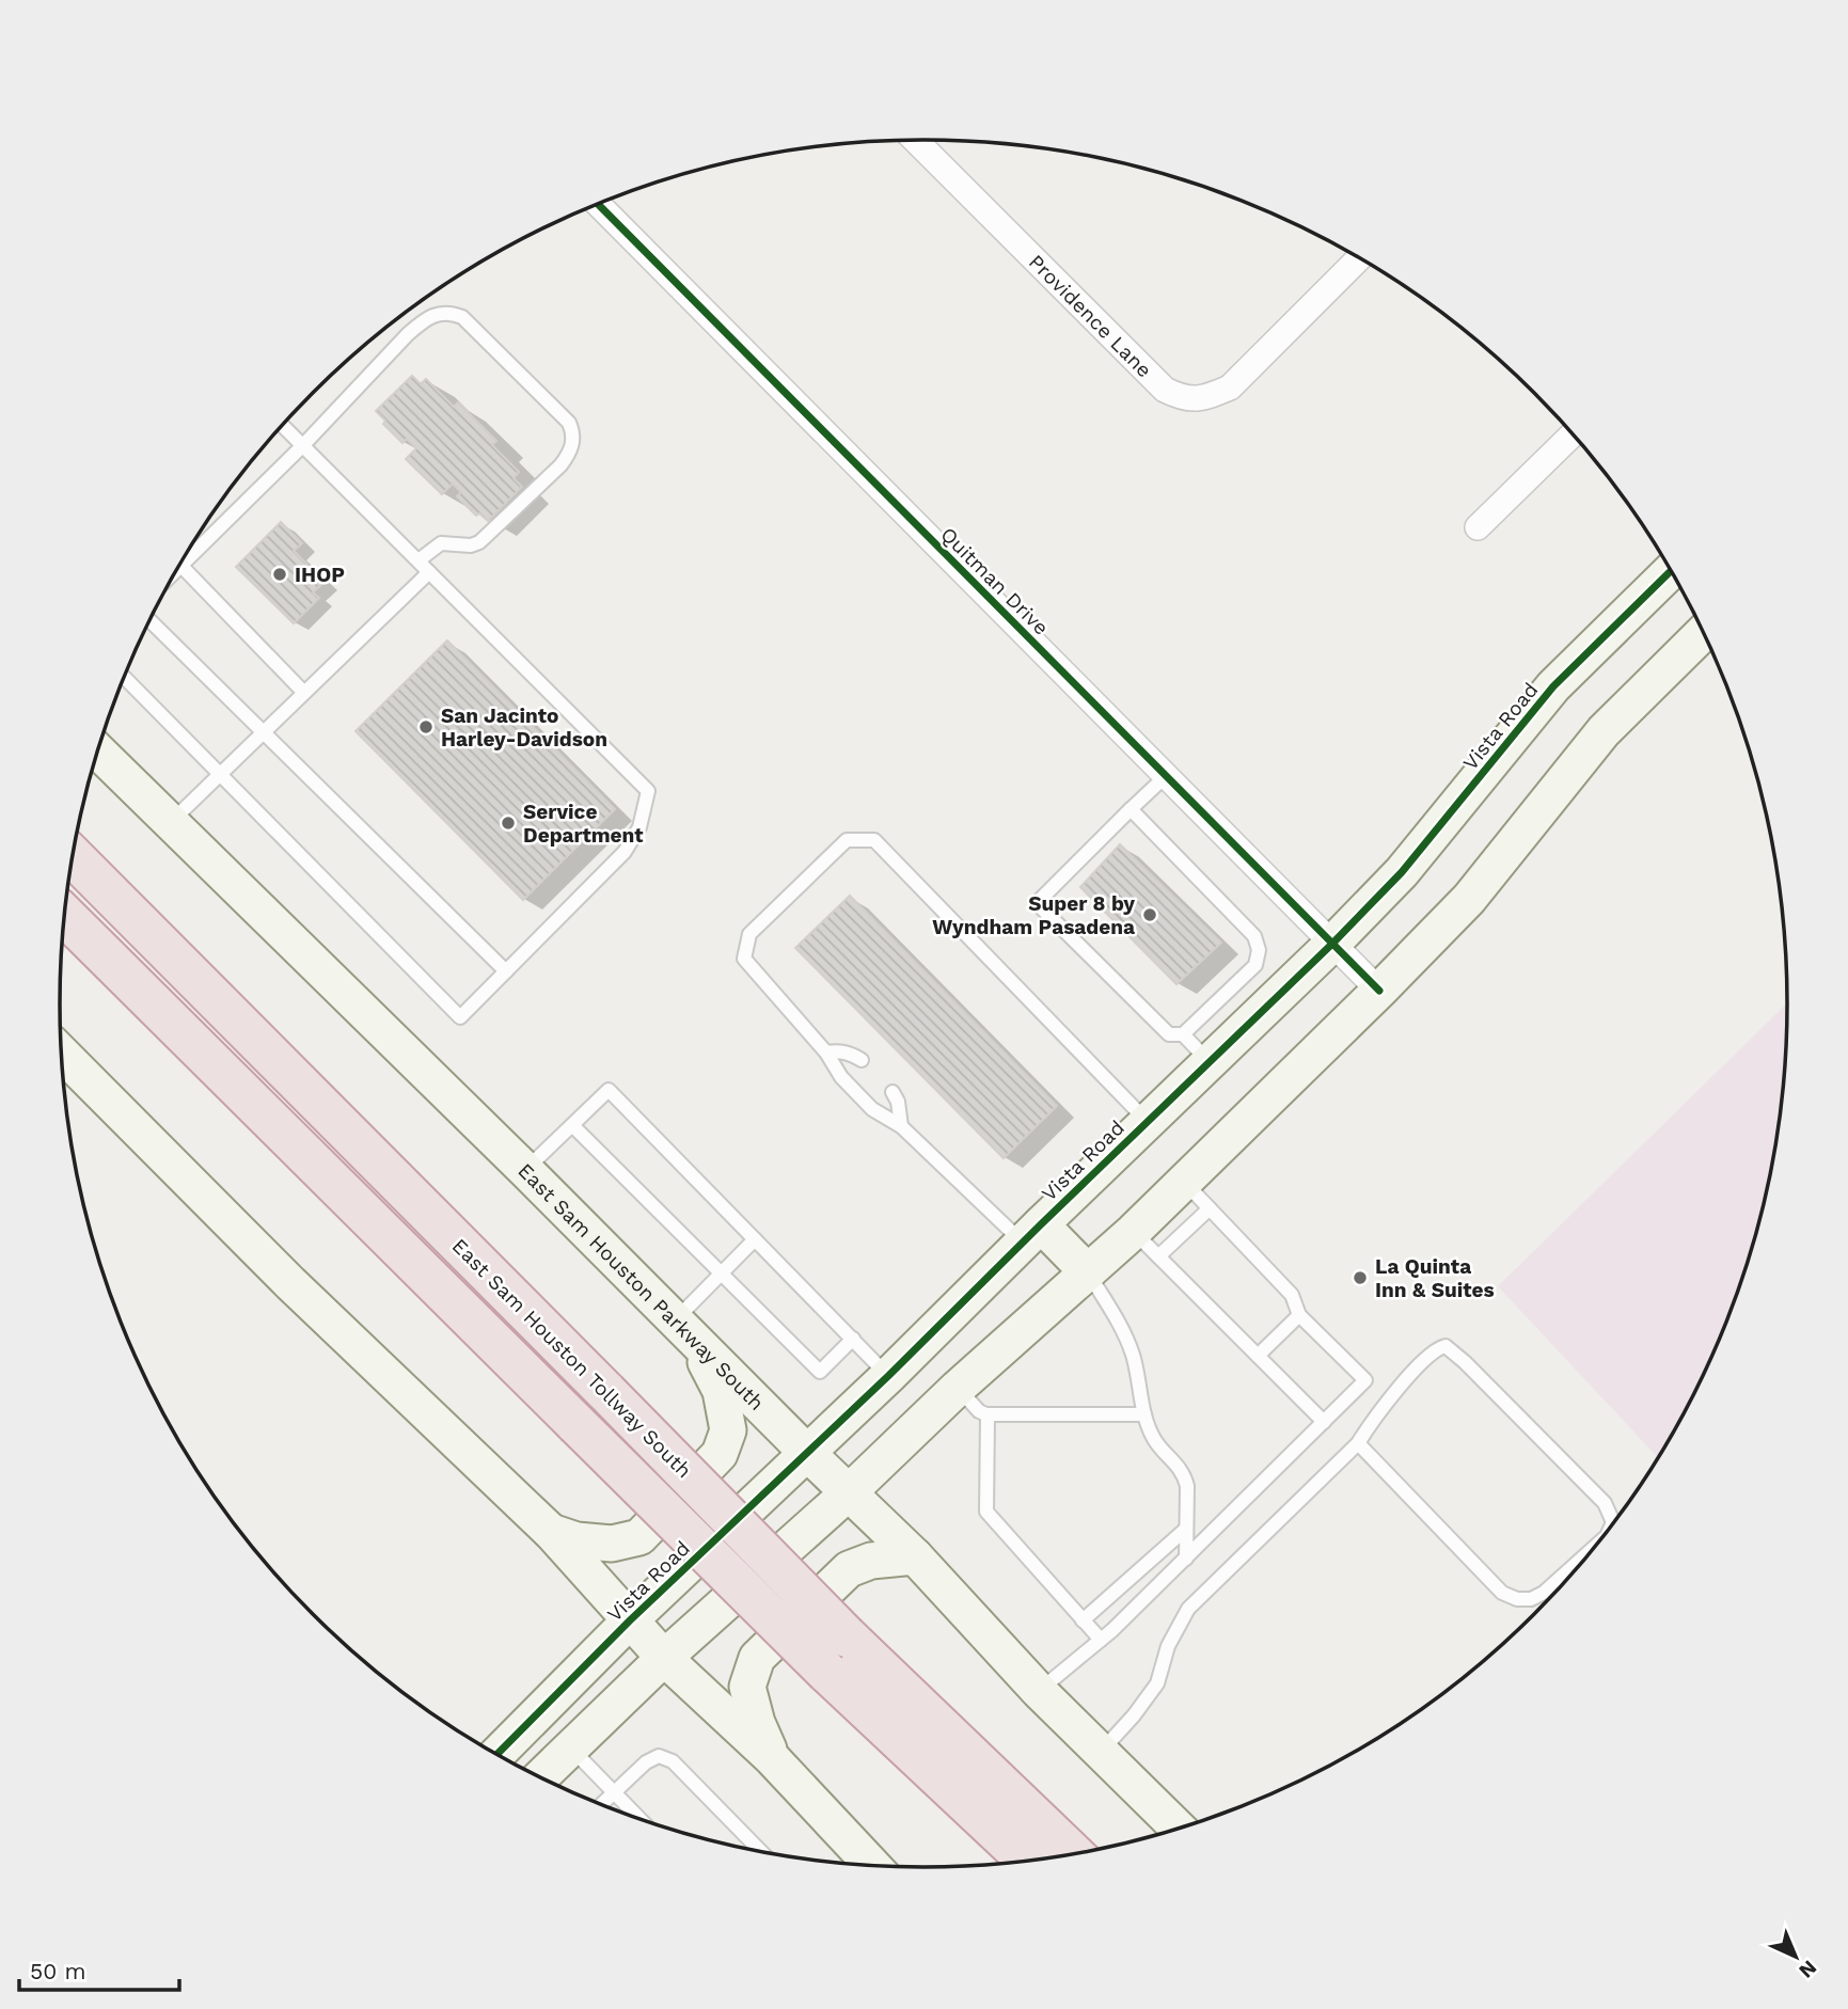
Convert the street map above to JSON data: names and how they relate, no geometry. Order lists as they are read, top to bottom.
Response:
{
  "streets": {
    "highway": ["East Sam Houston Tollway South"],
    "street": [
      "Providence Lane",
      "Quitman Drive",
      "Vista Road",
      "East Sam Houston Parkway South"
    ]
  },
  "crossings": [
    ["Quitman Drive", "Vista Road"],
    ["Vista Road", "East Sam Houston Parkway South"]
  ],
  "places": [
    "IHOP",
    "San Jacinto Harley-Davidson",
    "Service Department",
    "Super 8 by Wyndham Pasadena",
    "La Quinta Inn & Suites"
  ],
  "scale_bar": "50 m",
  "north": "bottom right"
}
